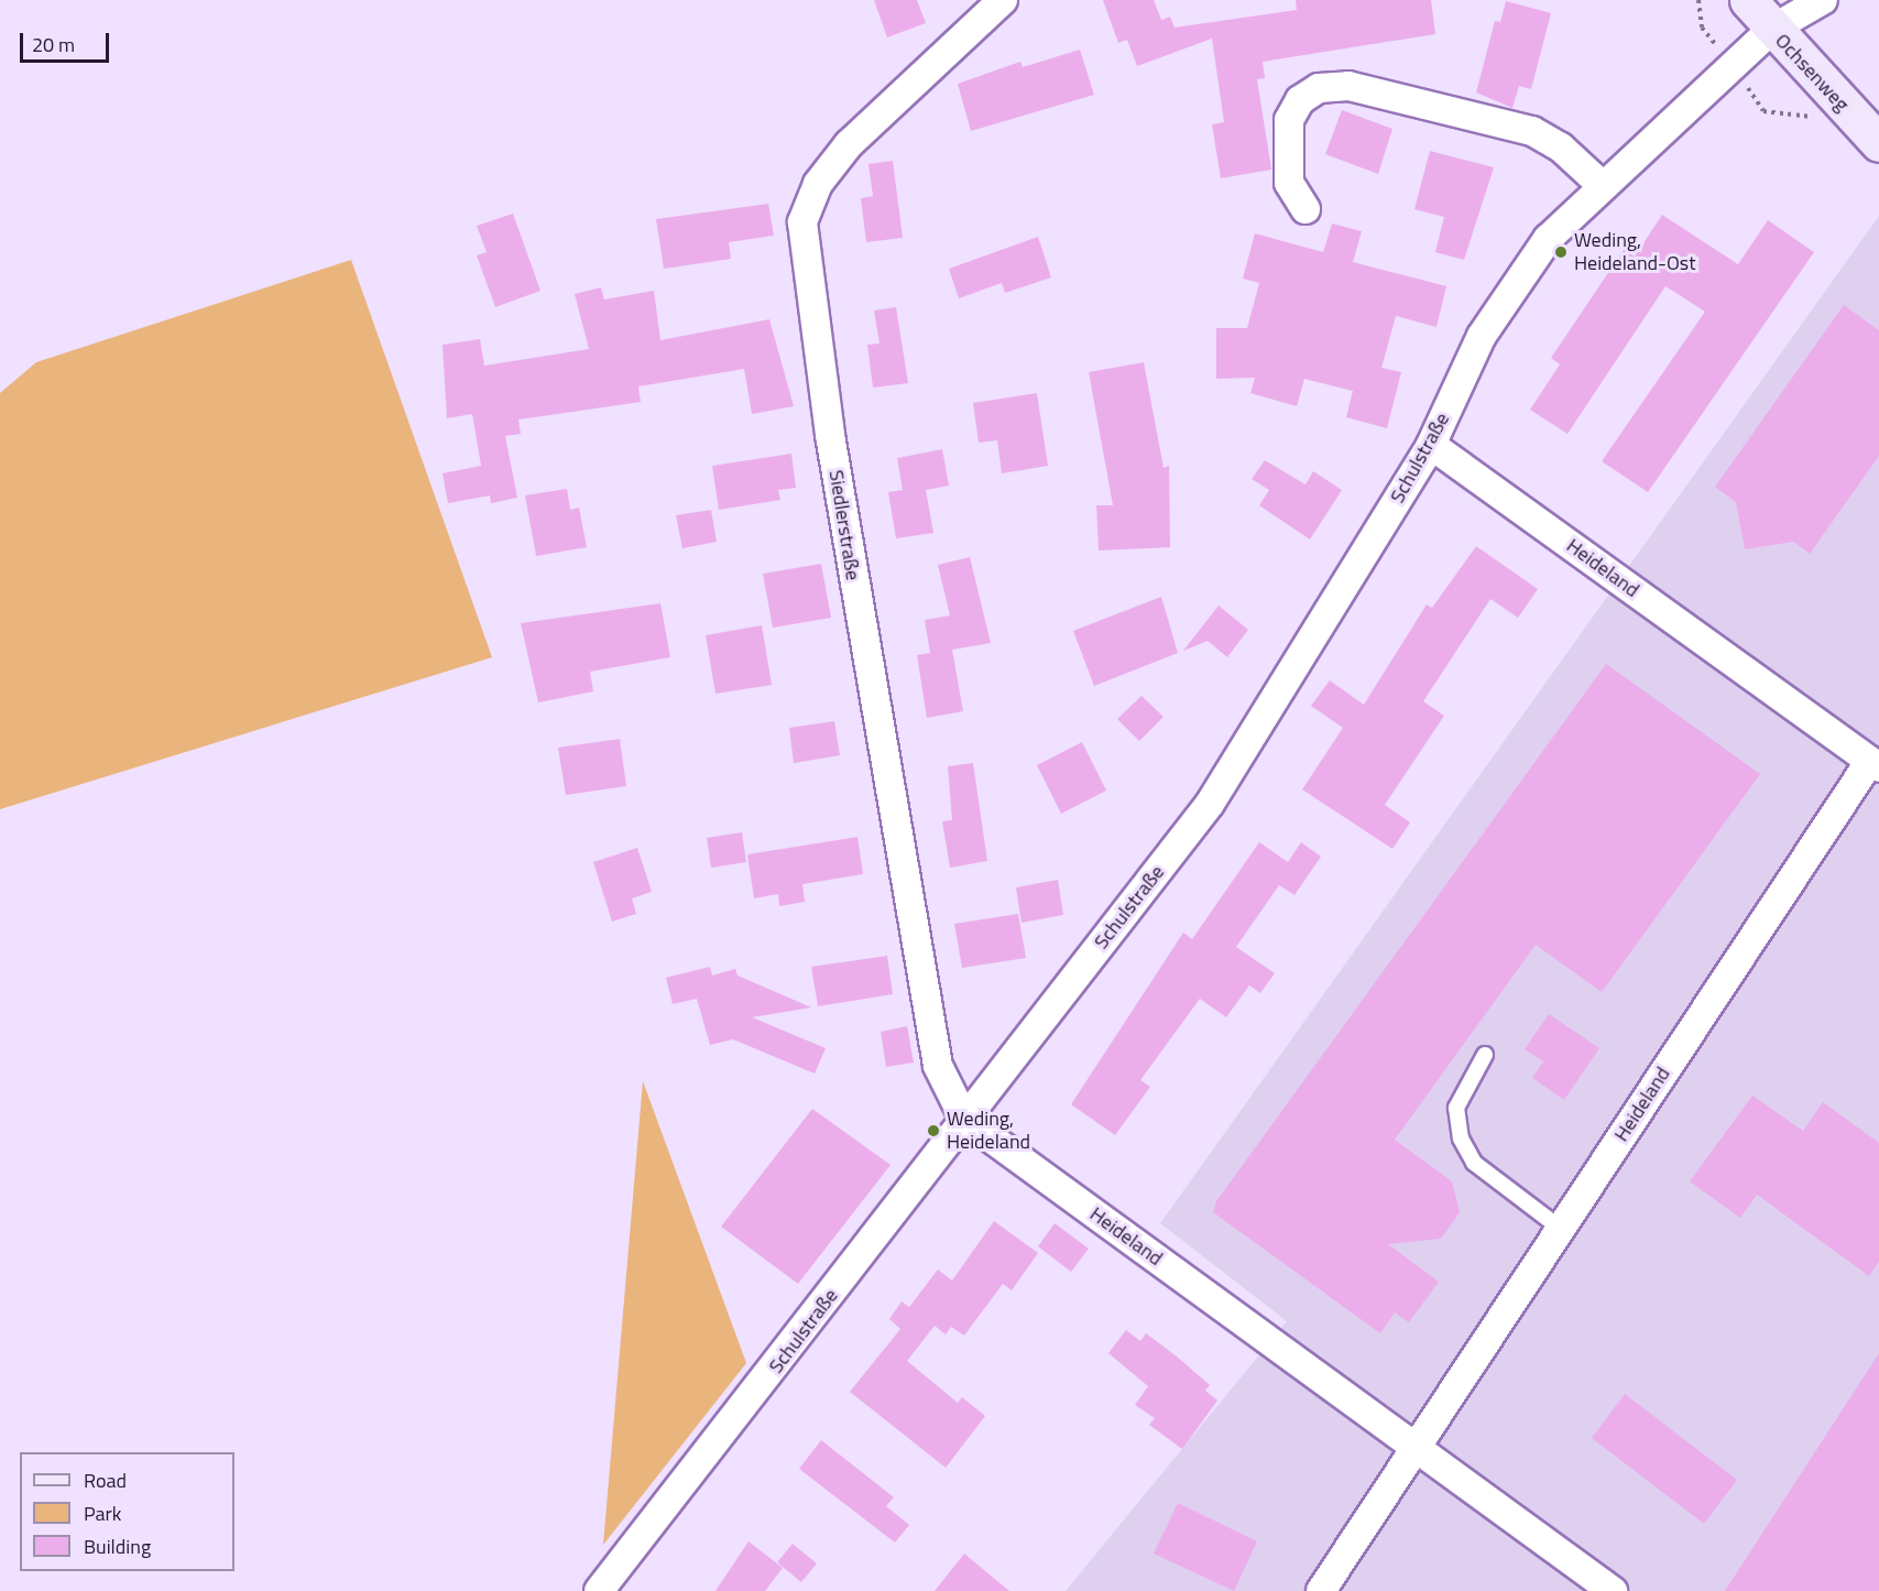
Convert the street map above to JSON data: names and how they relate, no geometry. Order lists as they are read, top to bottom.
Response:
{
  "streets": {
    "main road": ["Ochsenweg"],
    "street": ["Schulstraße", "Siedlerstraße", "Heideland"]
  },
  "crossings": [
    ["Ochsenweg", "Schulstraße"],
    ["Schulstraße", "Siedlerstraße"],
    ["Schulstraße", "Heideland"],
    ["Siedlerstraße", "Heideland"]
  ],
  "places": ["Weding, Heideland-Ost", "Weding, Heideland"],
  "legend": ["Road", "Park", "Building"],
  "scale_bar": "20 m"
}
